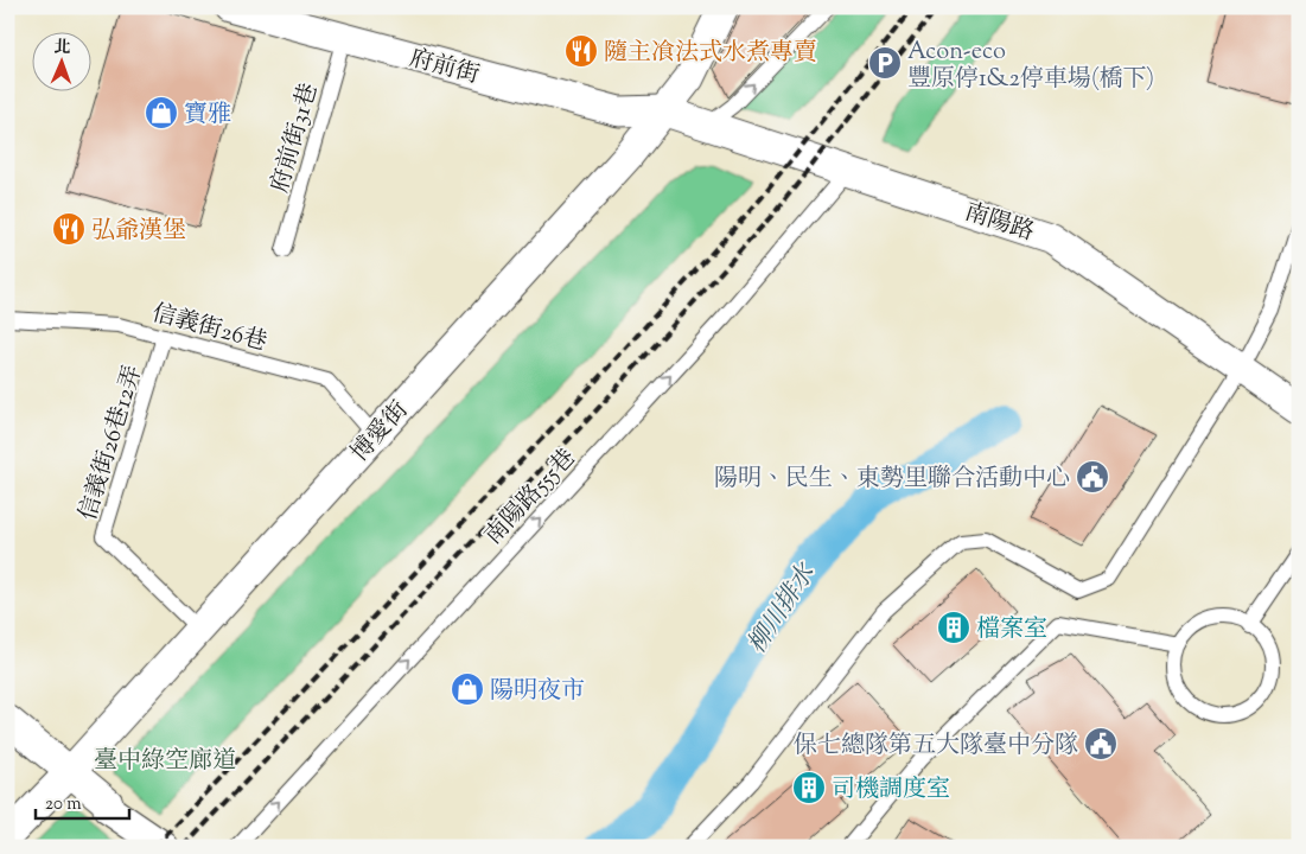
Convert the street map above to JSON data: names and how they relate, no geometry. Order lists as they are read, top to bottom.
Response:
{
  "streets": {
    "street": ["府前街", "南陽路", "博愛街"],
    "lane": [
      "府前街31巷",
      "信義街26巷",
      "信義街26巷12弄",
      "南陽路555巷"
    ]
  },
  "crossings": [
    ["府前街", "府前街31巷"],
    ["府前街", "南陽路"],
    ["府前街", "博愛街"],
    ["南陽路", "博愛街"],
    ["南陽路", "南陽路555巷"],
    ["信義街26巷", "博愛街"],
    ["信義街26巷", "信義街26巷12弄"],
    ["博愛街", "信義街26巷12弄"]
  ],
  "one_way": ["南陽路555巷"],
  "water": ["柳川排水"],
  "parks": ["臺中綠空廊道"],
  "places": {
    "restaurant": ["隨主飡法式水煮專賣", "弘爺漢堡"],
    "parking": ["Acon-eco 豐原停1&2停車場(橋下)"],
    "shop": ["寶雅", "陽明夜市"],
    "public building": ["陽明、民生、東勢里聯合活動中心", "保七總隊第五大隊臺中分隊"],
    "building": ["檔案室", "司機調度室"]
  },
  "scale_bar": "20 m",
  "north": "top"
}
